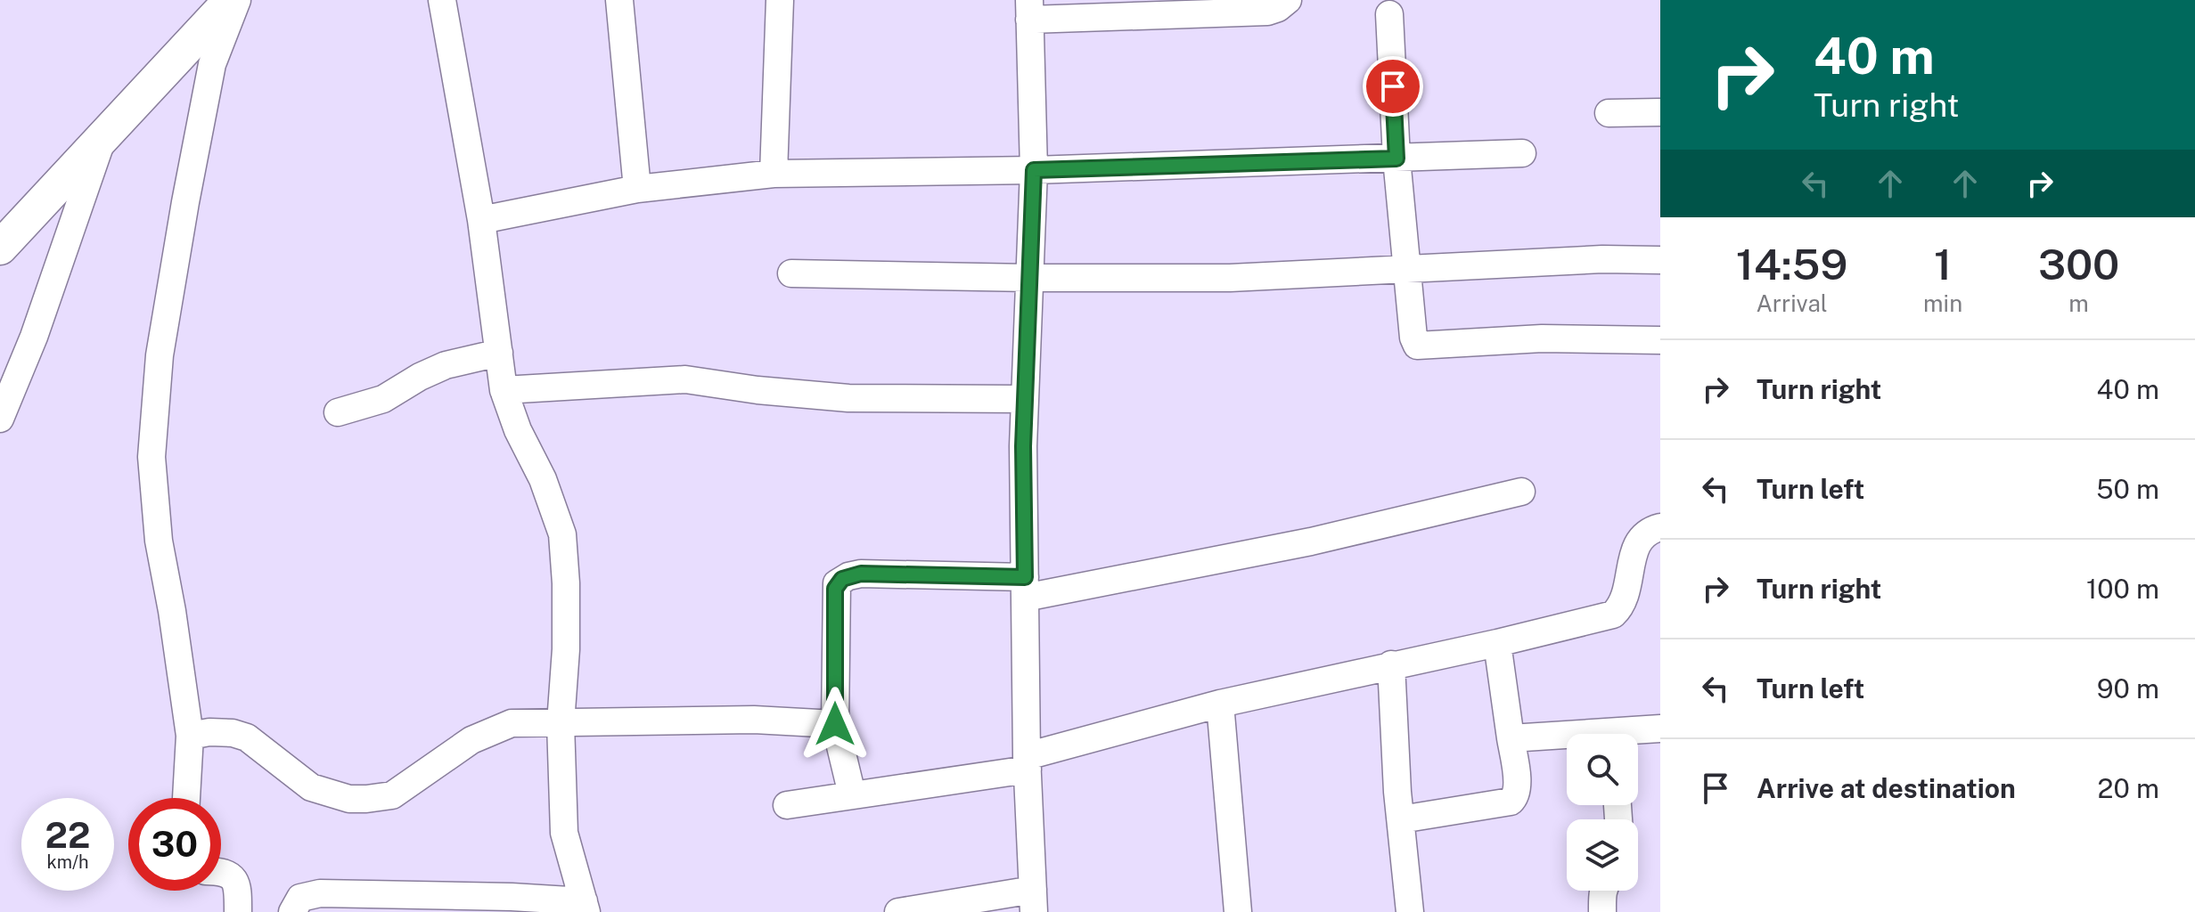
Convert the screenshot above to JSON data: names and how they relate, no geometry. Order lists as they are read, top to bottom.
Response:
{
  "page": {
    "turn": ["40 m", "Turn right"],
    "eta": [
      "14:59",
      "Arrival",
      "1",
      "min",
      "300",
      "m"
    ],
    "list": [
      {
        "name": "Turn right",
        "value": "40 m"
      },
      {
        "name": "Turn left",
        "value": "50 m"
      },
      {
        "name": "Turn right",
        "value": "100 m"
      },
      {
        "name": "Turn left",
        "value": "90 m"
      },
      {
        "name": "Arrive at destination",
        "value": "20 m"
      }
    ],
    "speed": "22 km/h",
    "limit": "30"
  }
}
